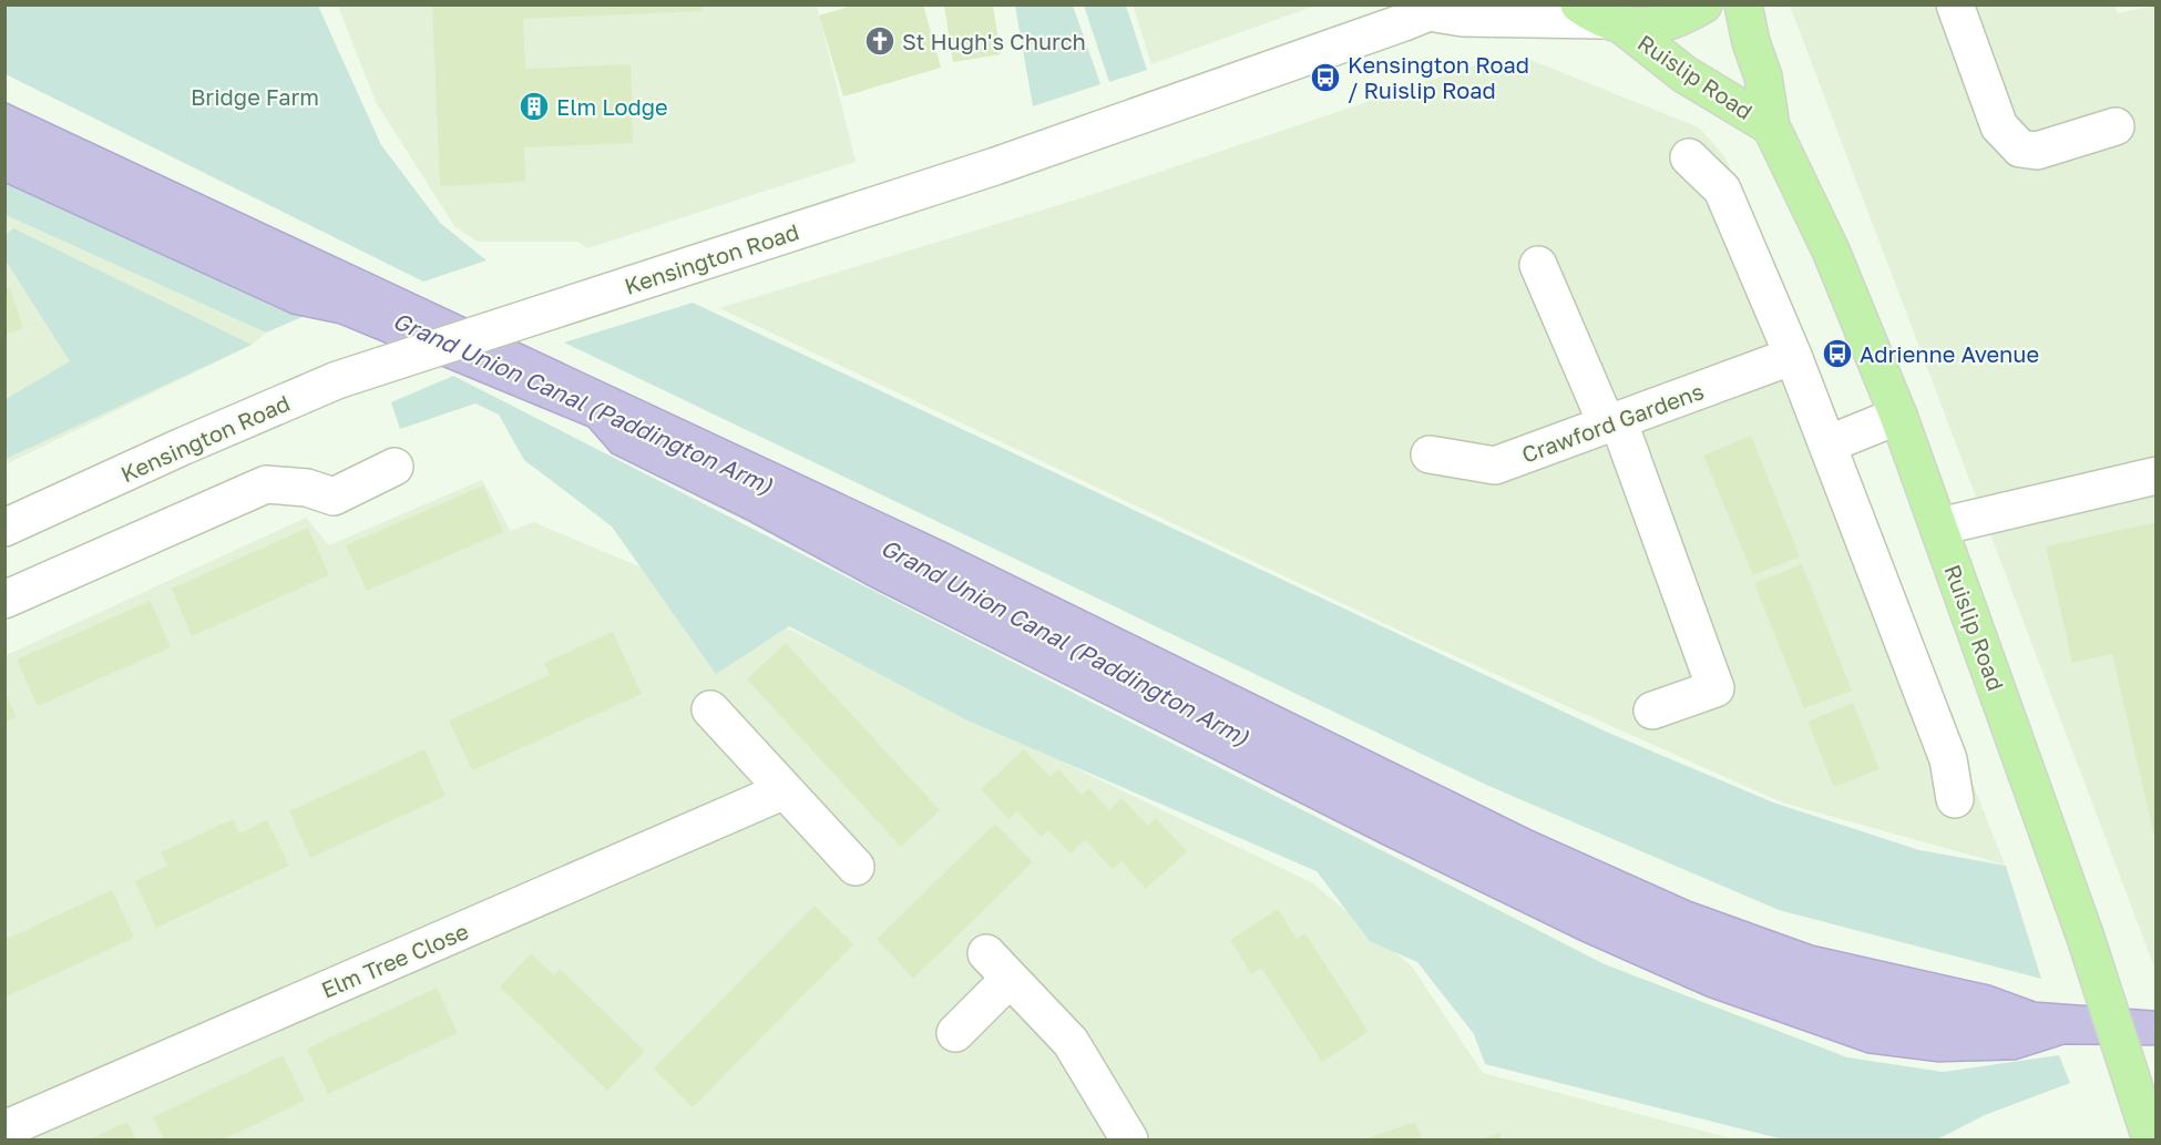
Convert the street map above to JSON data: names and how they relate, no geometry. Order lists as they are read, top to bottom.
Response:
{
  "streets": {
    "main road": ["Ruislip Road"],
    "street": ["Kensington Road", "Crawford Gardens", "Elm Tree Close"]
  },
  "crossings": [
    ["Ruislip Road", "Kensington Road"]
  ],
  "water": ["Grand Union Canal (Paddington Arm)"],
  "parks": ["Bridge Farm"],
  "places": {
    "church": ["St Hugh's Church"],
    "bus stop": ["Kensington Road / Ruislip Road", "Adrienne Avenue"],
    "building": ["Elm Lodge"]
  }
}
